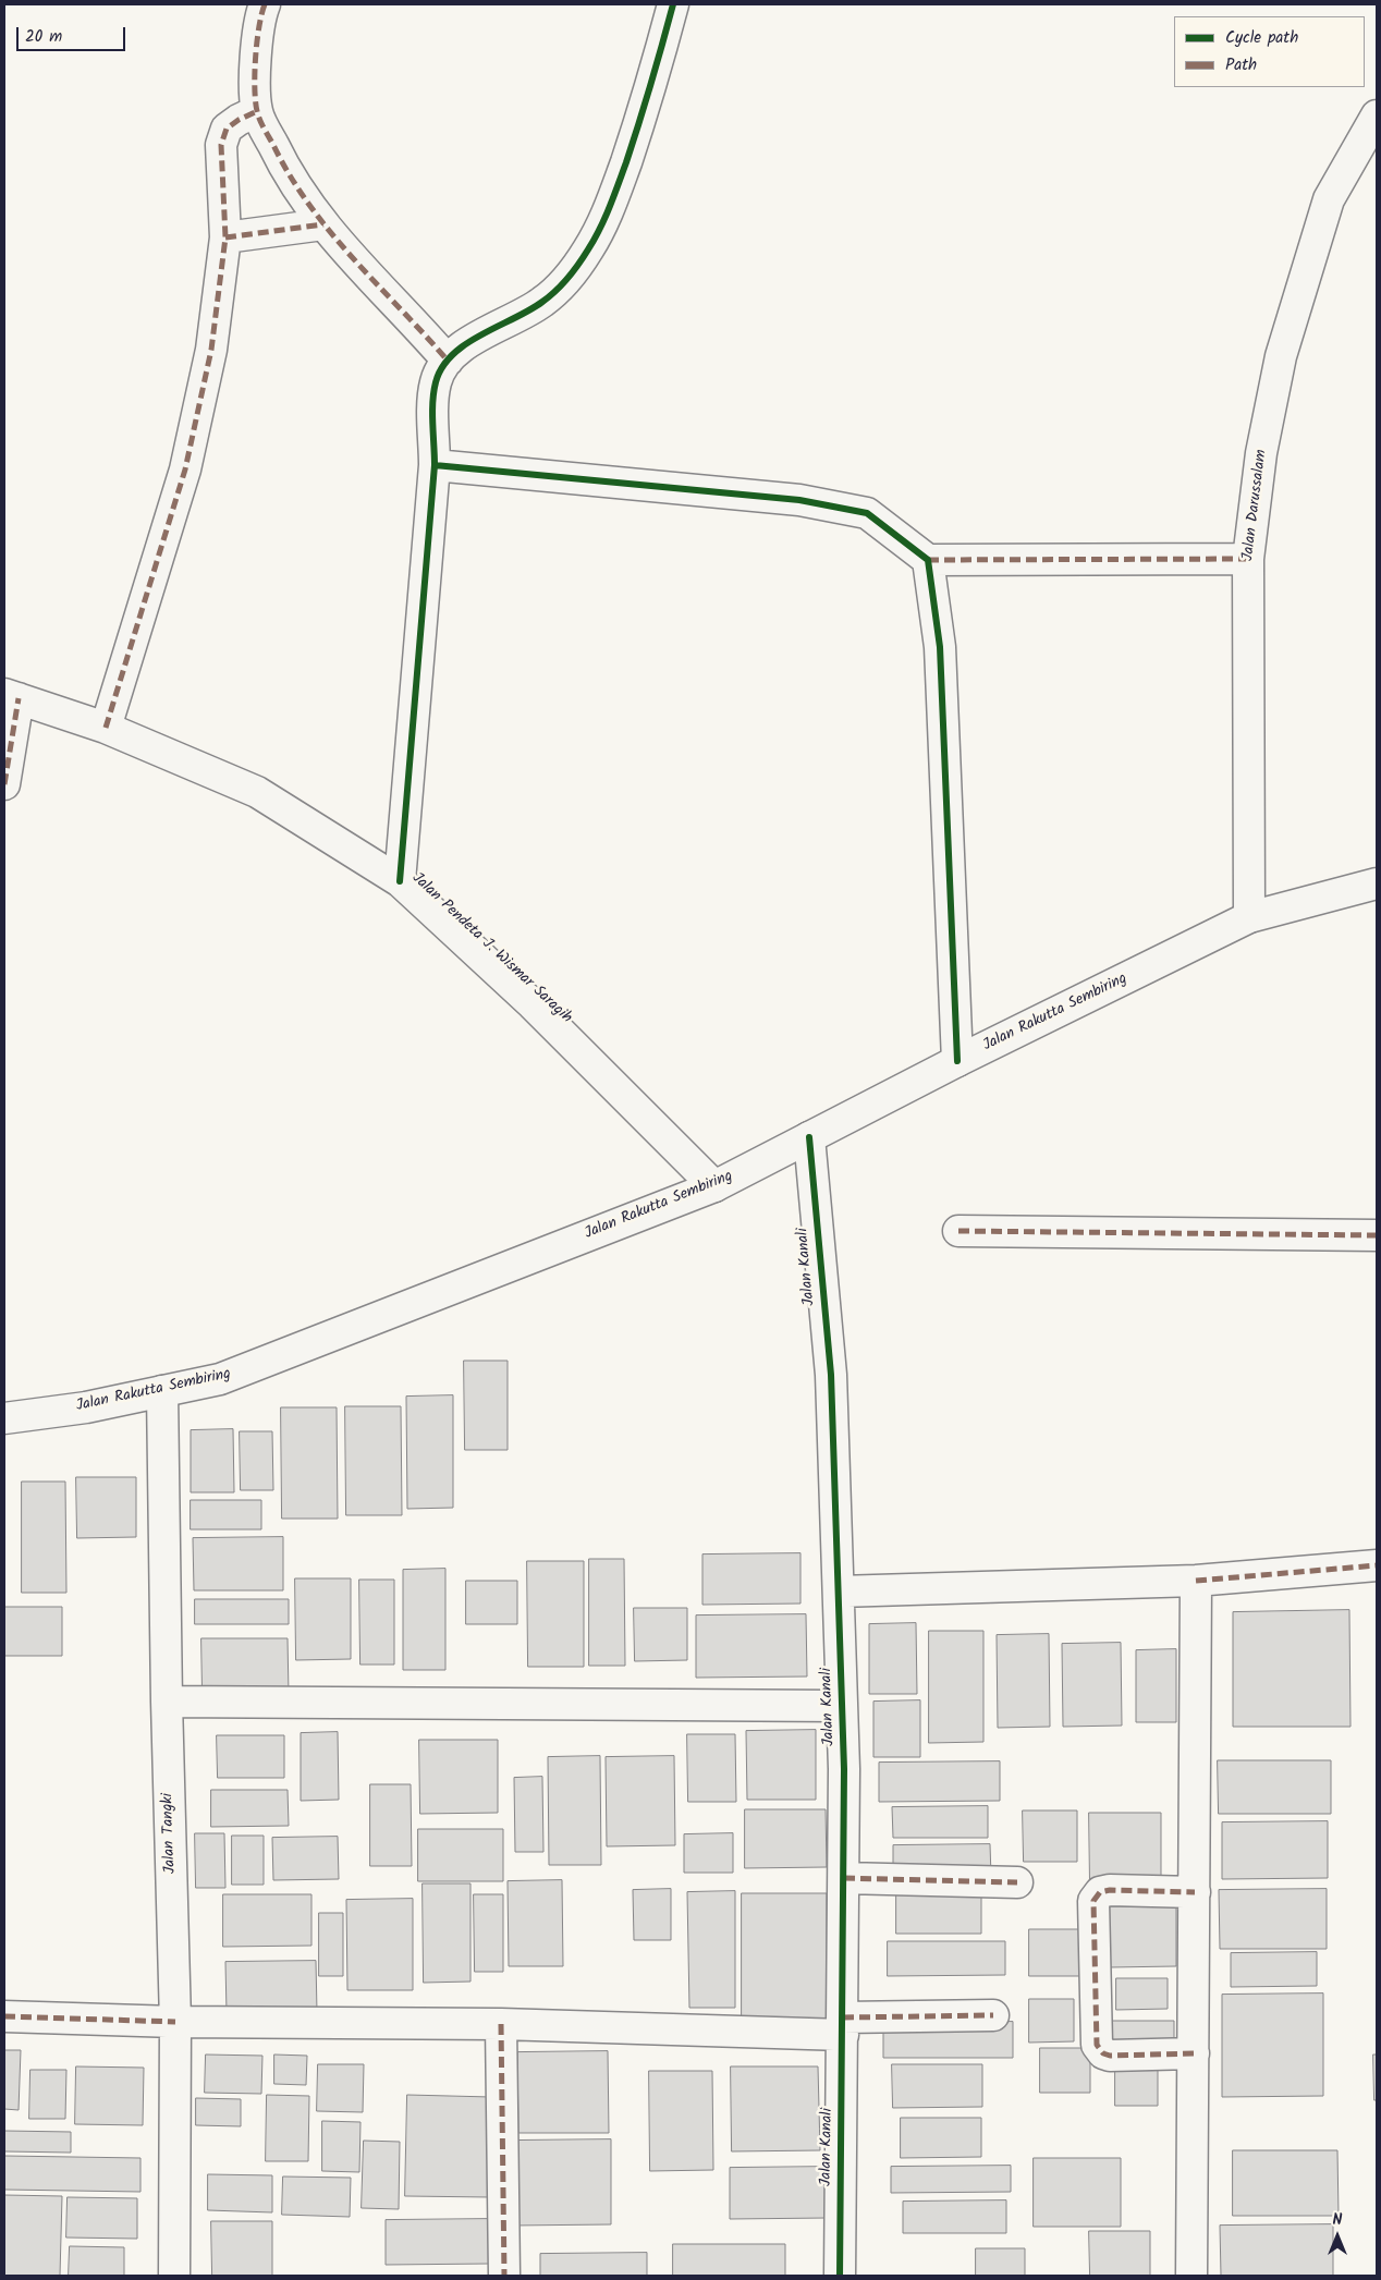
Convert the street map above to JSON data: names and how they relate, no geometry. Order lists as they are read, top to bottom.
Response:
{
  "streets": {
    "street": [
      "Jalan Darussalam",
      "Jalan Pendeta J. Wismar Saragih",
      "Jalan Rakutta Sembiring",
      "Jalan Kanali",
      "Jalan Tangki"
    ]
  },
  "crossings": [
    ["Jalan Darussalam", "Jalan Rakutta Sembiring"],
    ["Jalan Pendeta J. Wismar Saragih", "Jalan Rakutta Sembiring"],
    ["Jalan Rakutta Sembiring", "Jalan Kanali"],
    ["Jalan Rakutta Sembiring", "Jalan Tangki"]
  ],
  "legend": ["Cycle path", "Path"],
  "scale_bar": "20 m",
  "north": "top"
}
